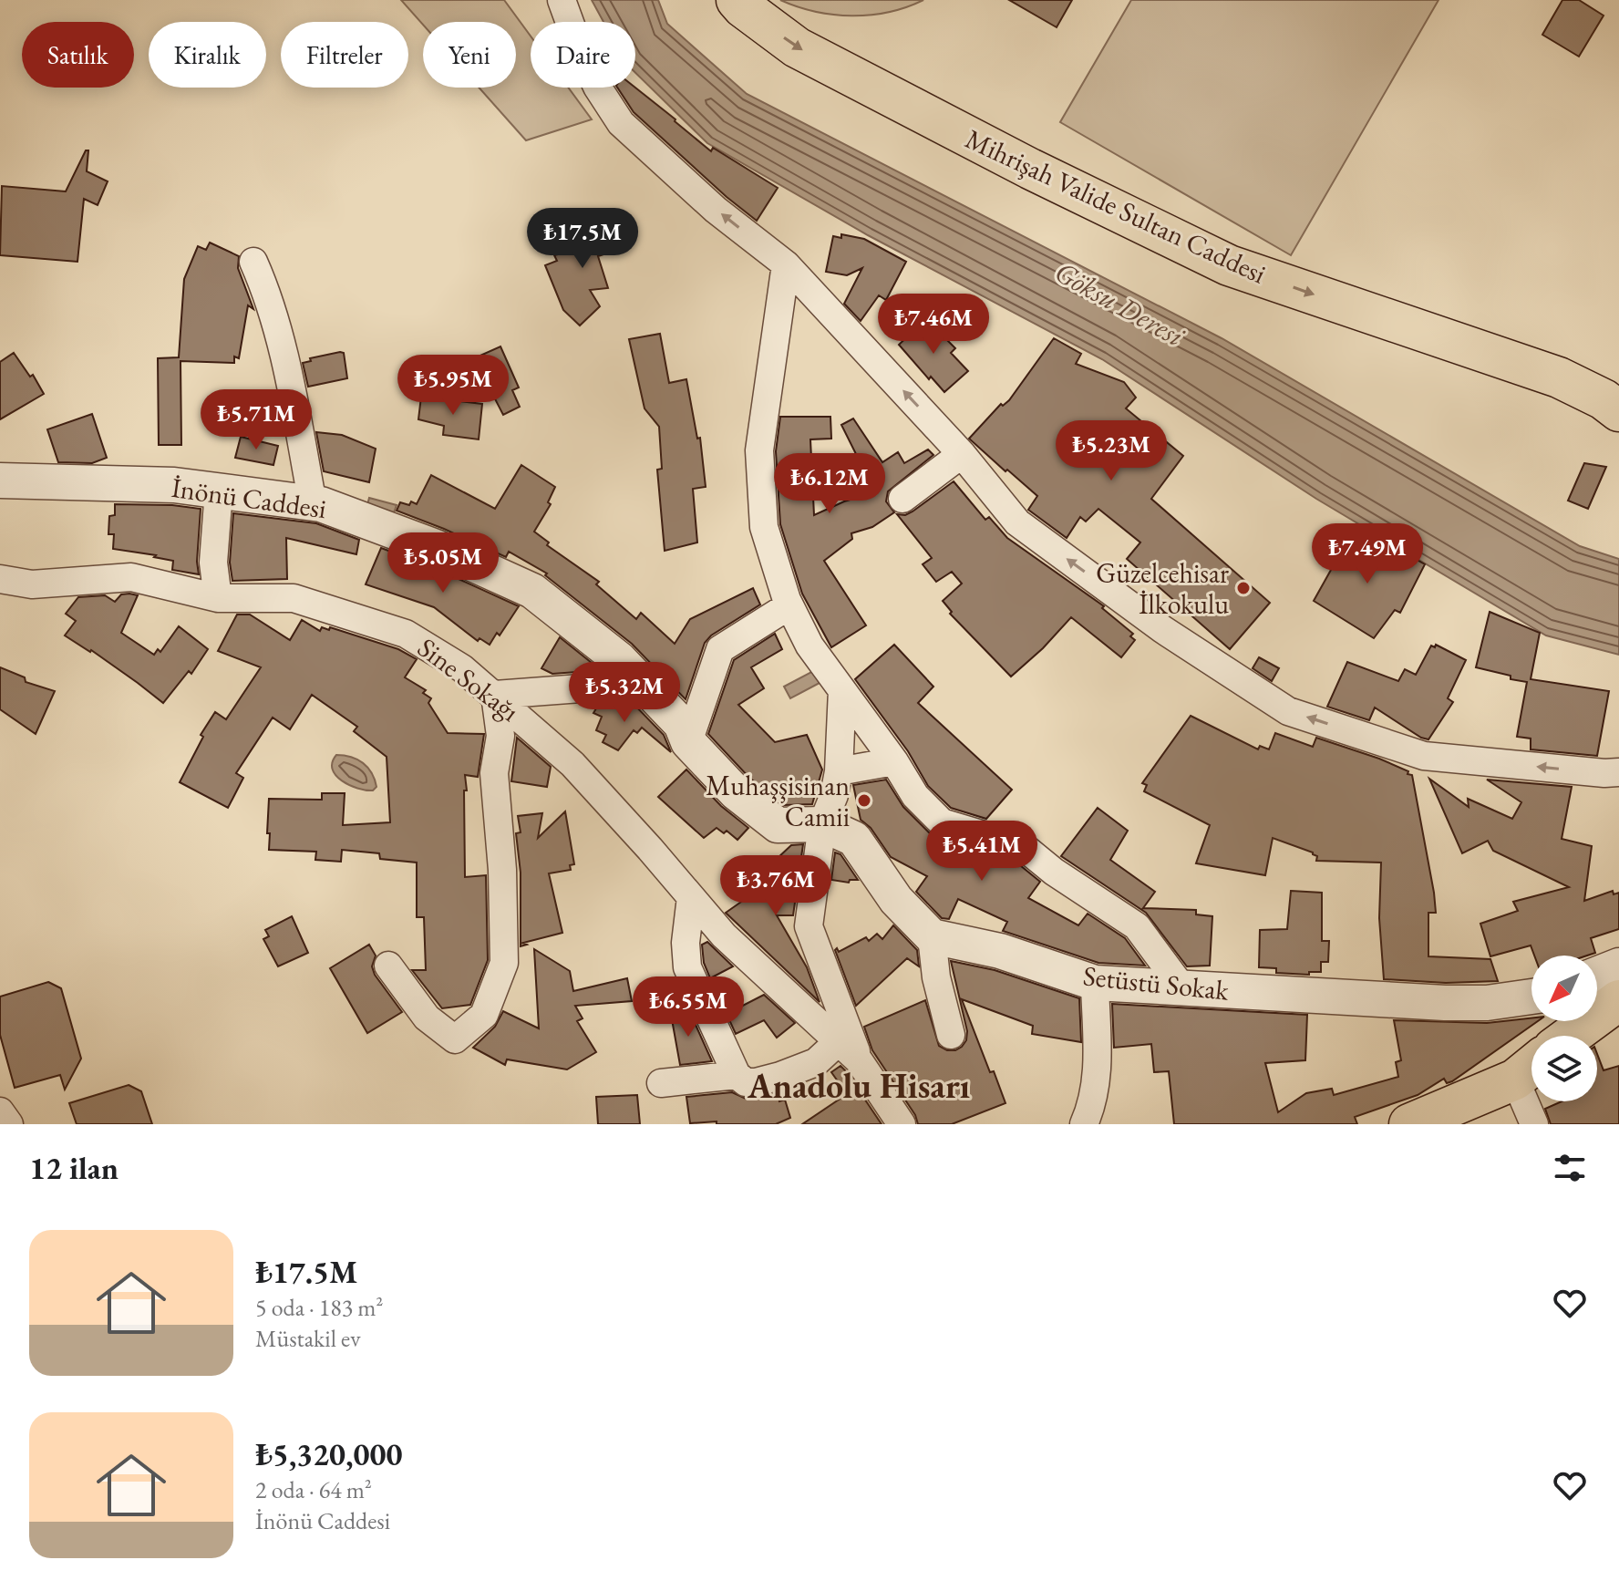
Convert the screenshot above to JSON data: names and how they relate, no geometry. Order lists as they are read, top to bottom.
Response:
{
  "streets": {
    "main road": ["Mihrişah Valide Sultan Caddesi"],
    "street": ["İnönü Caddesi", "Sine Sokağı", "Setüstü Sokak"]
  },
  "one_way": ["Mihrişah Valide Sultan Caddesi"],
  "districts": ["Anadolu Hisarı"],
  "water": ["Göksu Deresi"],
  "places": ["Güzelcehisar İlkokulu", "Muhaşşisinan Camii"],
  "north": "bottom left",
  "page": {
    "chip": [
      "Satılık",
      "Kiralık",
      "Filtreler",
      "Yeni",
      "Daire"
    ],
    "price": [
      "₺17.5M",
      "₺7.46M",
      "₺5.95M",
      "₺5.71M",
      "₺5.23M",
      "₺6.12M",
      "₺7.49M",
      "₺5.05M",
      "₺5.32M",
      "₺5.41M",
      "₺3.76M",
      "₺6.55M"
    ],
    "heading": "12 ilan",
    "list": [
      {
        "name": "₺17.5M",
        "note": "5 oda · 183 m² · Müstakil ev"
      },
      {
        "name": "₺5,320,000",
        "note": "2 oda · 64 m² · İnönü Caddesi"
      }
    ]
  }
}
